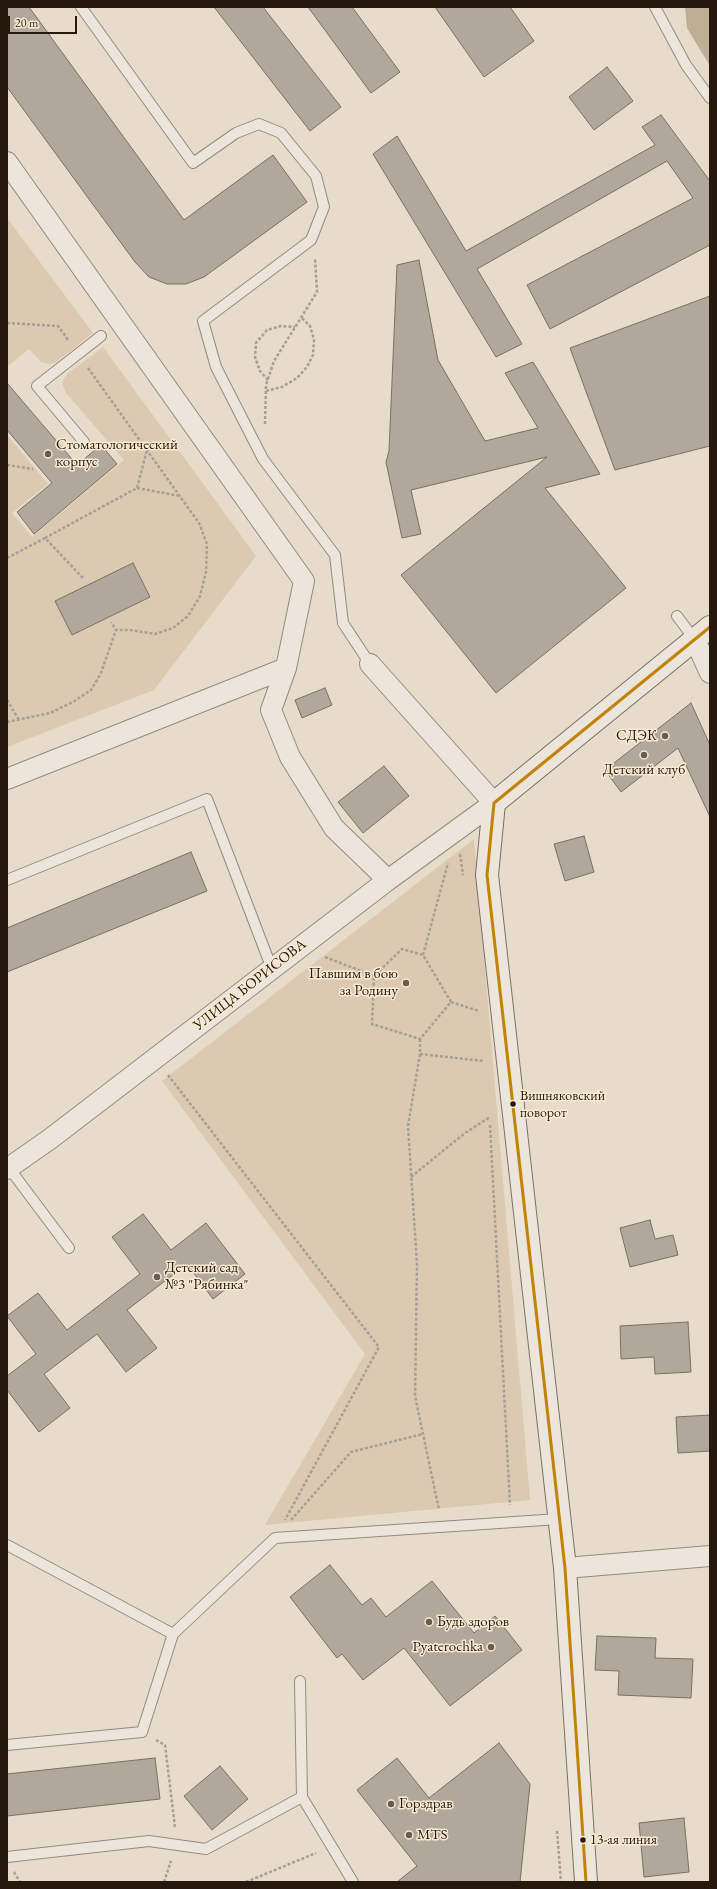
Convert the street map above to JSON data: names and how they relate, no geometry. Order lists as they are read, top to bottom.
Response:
{
  "streets": {
    "street": ["УЛИЦА БОРИСОВА"]
  },
  "places": [
    "Стоматологический корпус",
    "СДЭК",
    "Детский клуб",
    "Павшим в бою за Родину",
    "Вишняковский поворот",
    "Детский сад №3 \"Рябинка\"",
    "Будь здоров",
    "Pyaterochka",
    "Горздрав",
    "MTS",
    "13-ая линия"
  ],
  "scale_bar": "20 m"
}
